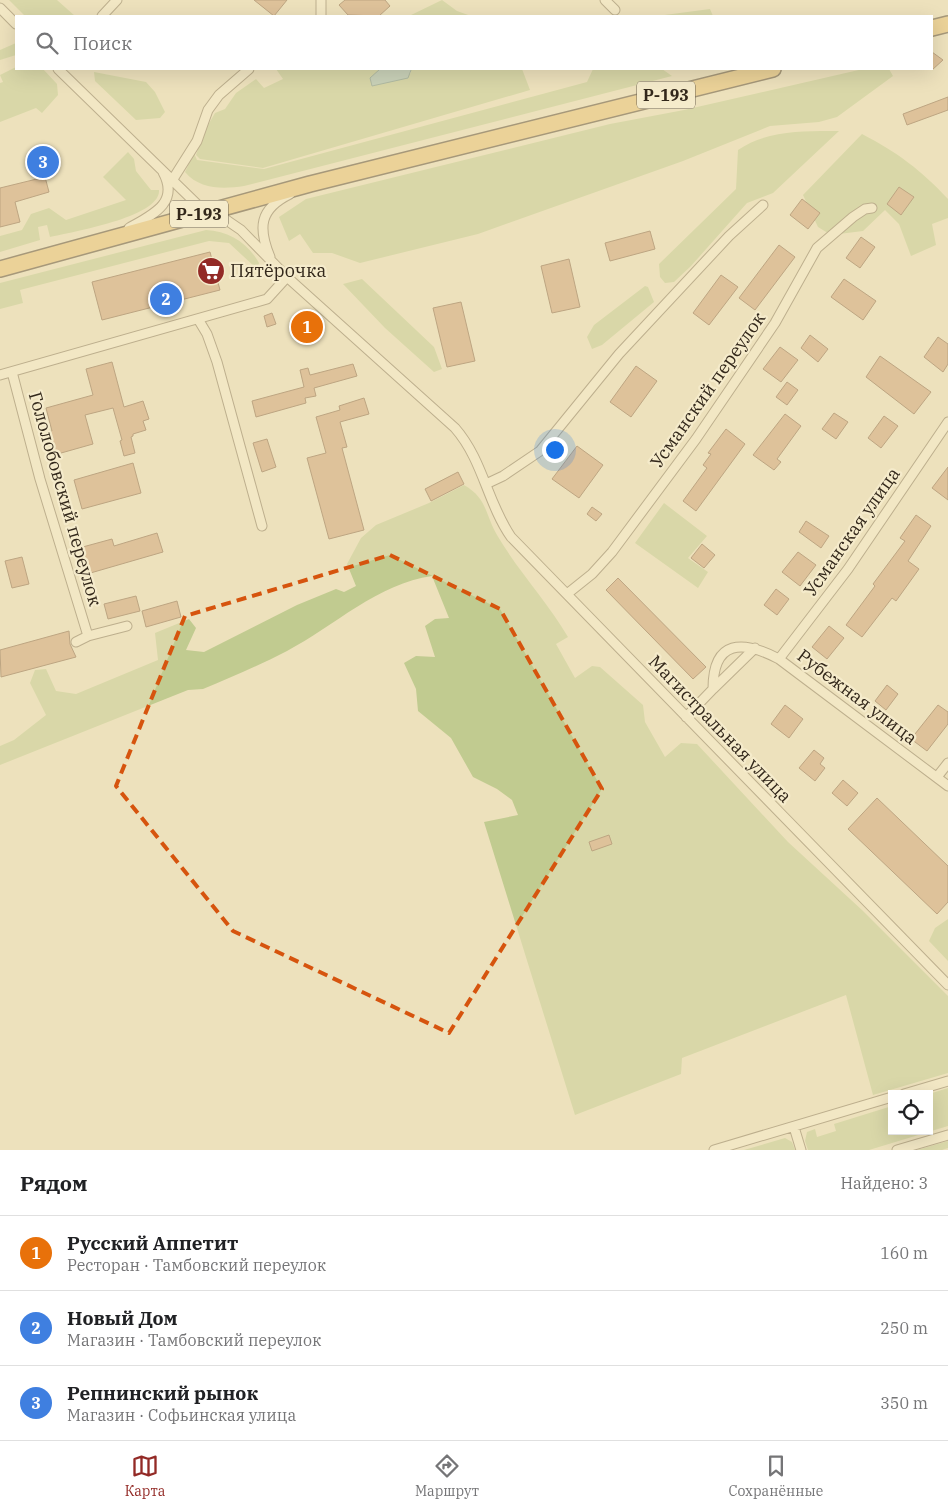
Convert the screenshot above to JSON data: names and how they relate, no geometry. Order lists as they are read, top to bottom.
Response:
{
  "streets": {
    "highway": ["Р-193"],
    "street": [
      "Усманский переулок",
      "Гололобовский переулок",
      "Усманская улица",
      "Рубежная улица",
      "Магистральная улица"
    ]
  },
  "crossings": [
    ["Р-193", "Магистральная улица"],
    ["Усманский переулок", "Магистральная улица"],
    ["Усманская улица", "Рубежная улица"]
  ],
  "places": {
    "supermarket": ["Пятёрочка"]
  },
  "page": {
    "search": "Поиск",
    "pins": ["3", "2", "1"],
    "heading": ["Рядом", "Найдено: 3"],
    "list": [
      {
        "mark": "1",
        "name": "Русский Аппетит",
        "note": "Ресторан · Тамбовский переулок",
        "value": "160 m"
      },
      {
        "mark": "2",
        "name": "Новый Дом",
        "note": "Магазин · Тамбовский переулок",
        "value": "250 m"
      },
      {
        "mark": "3",
        "name": "Репнинский рынок",
        "note": "Магазин · Софьинская улица",
        "value": "350 m"
      }
    ],
    "nav": ["Карта", "Маршрут", "Сохранённые"]
  }
}
